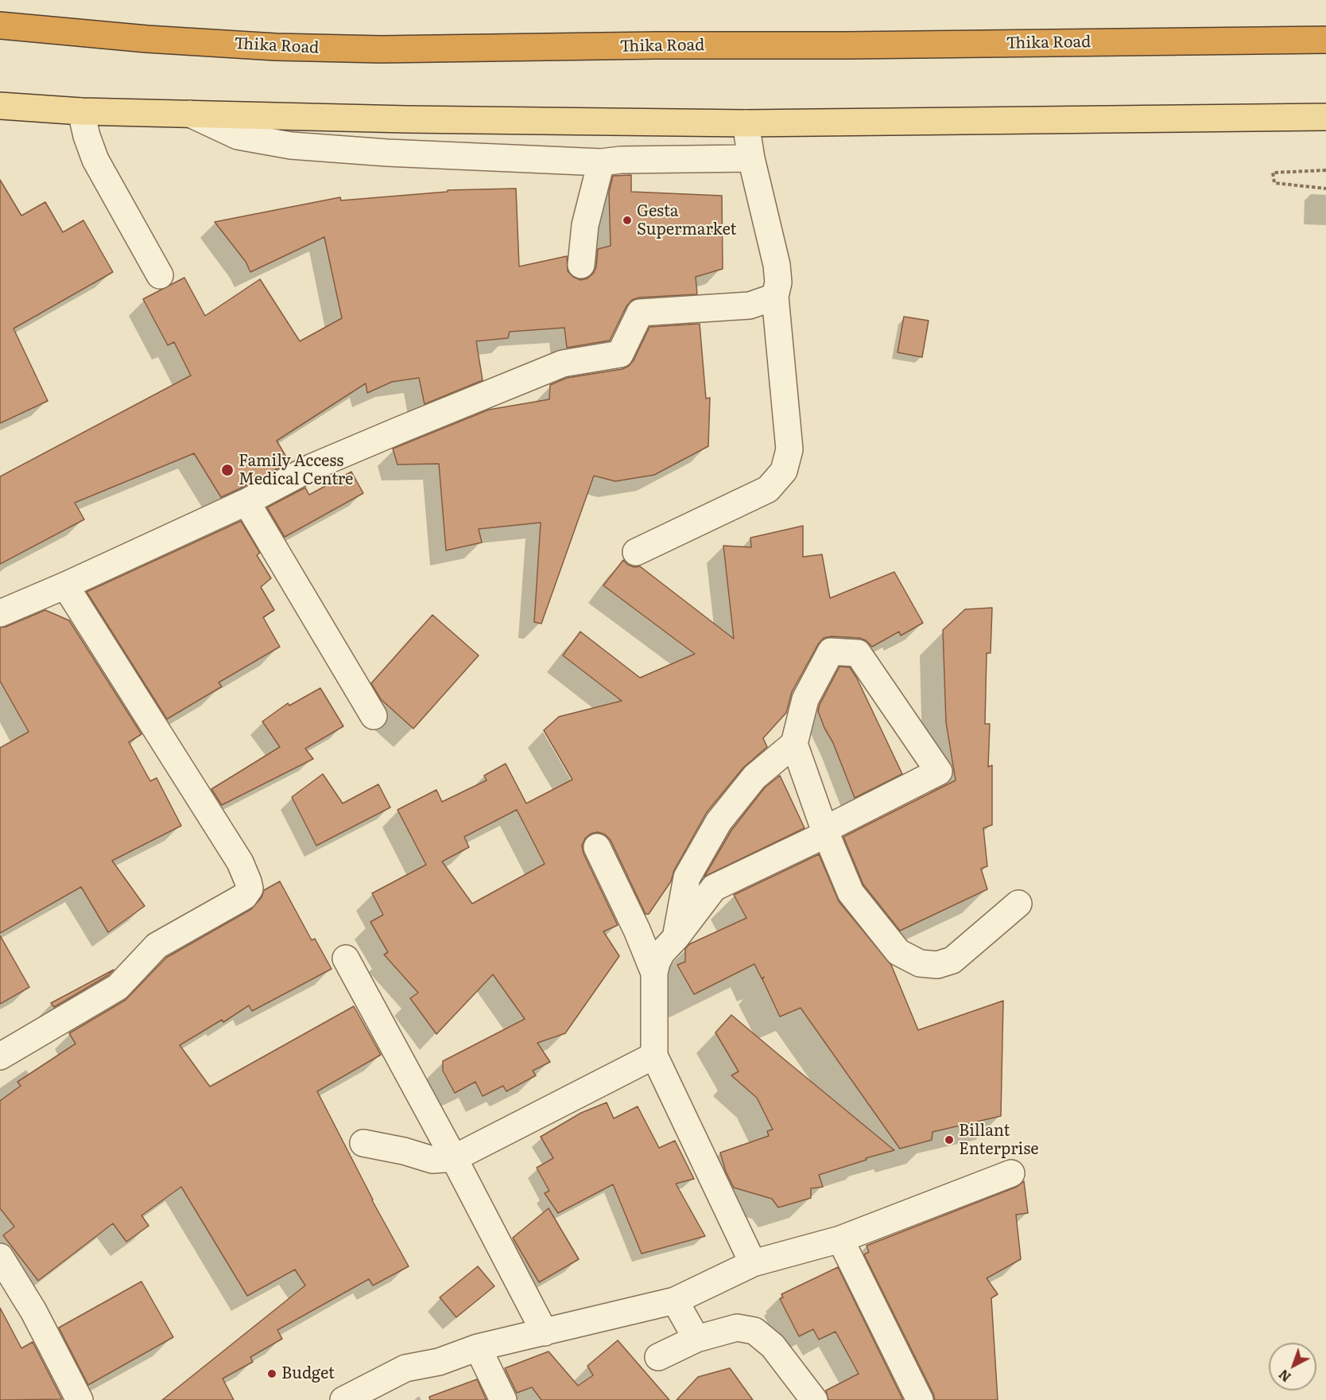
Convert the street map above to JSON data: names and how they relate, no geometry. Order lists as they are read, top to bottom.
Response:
{
  "streets": {
    "highway": ["Thika Road"]
  },
  "places": [
    "Gesta Supermarket",
    "Family Access Medical Centre",
    "Billant Enterprise",
    "Budget"
  ],
  "north": "bottom left"
}
